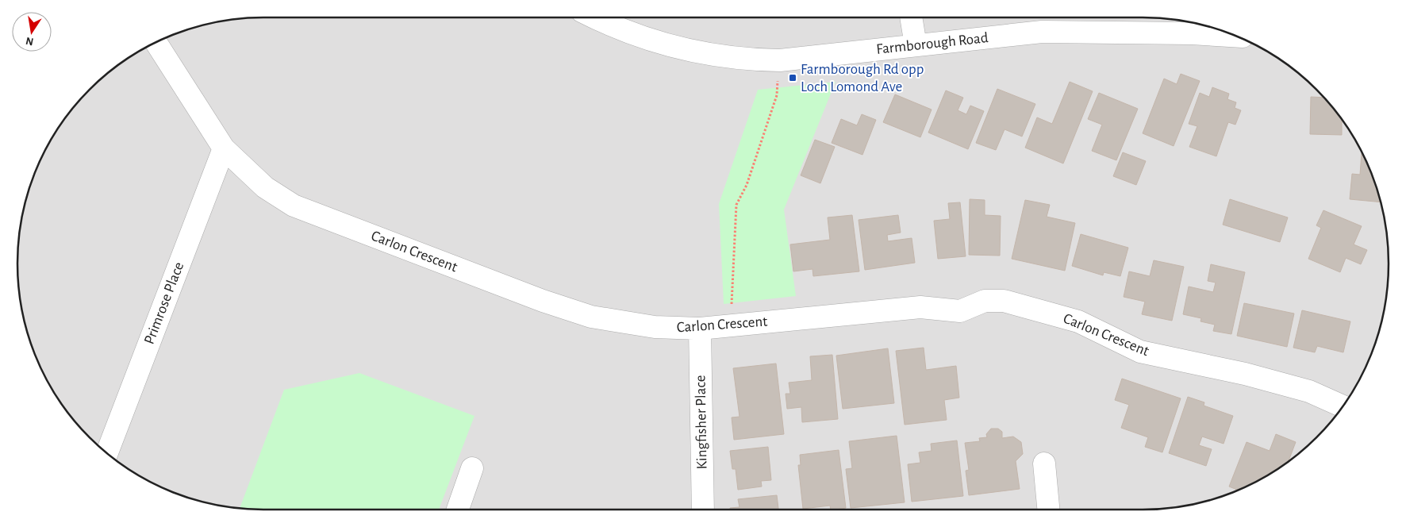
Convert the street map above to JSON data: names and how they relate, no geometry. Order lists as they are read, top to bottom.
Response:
{
  "streets": {
    "street": [
      "Farmborough Road",
      "Carlon Crescent",
      "Primrose Place",
      "Kingfisher Place"
    ]
  },
  "crossings": [
    ["Carlon Crescent", "Primrose Place"],
    ["Carlon Crescent", "Kingfisher Place"]
  ],
  "places": {
    "transit": ["Farmborough Rd opp Loch Lomond Ave"]
  },
  "north": "bottom"
}
